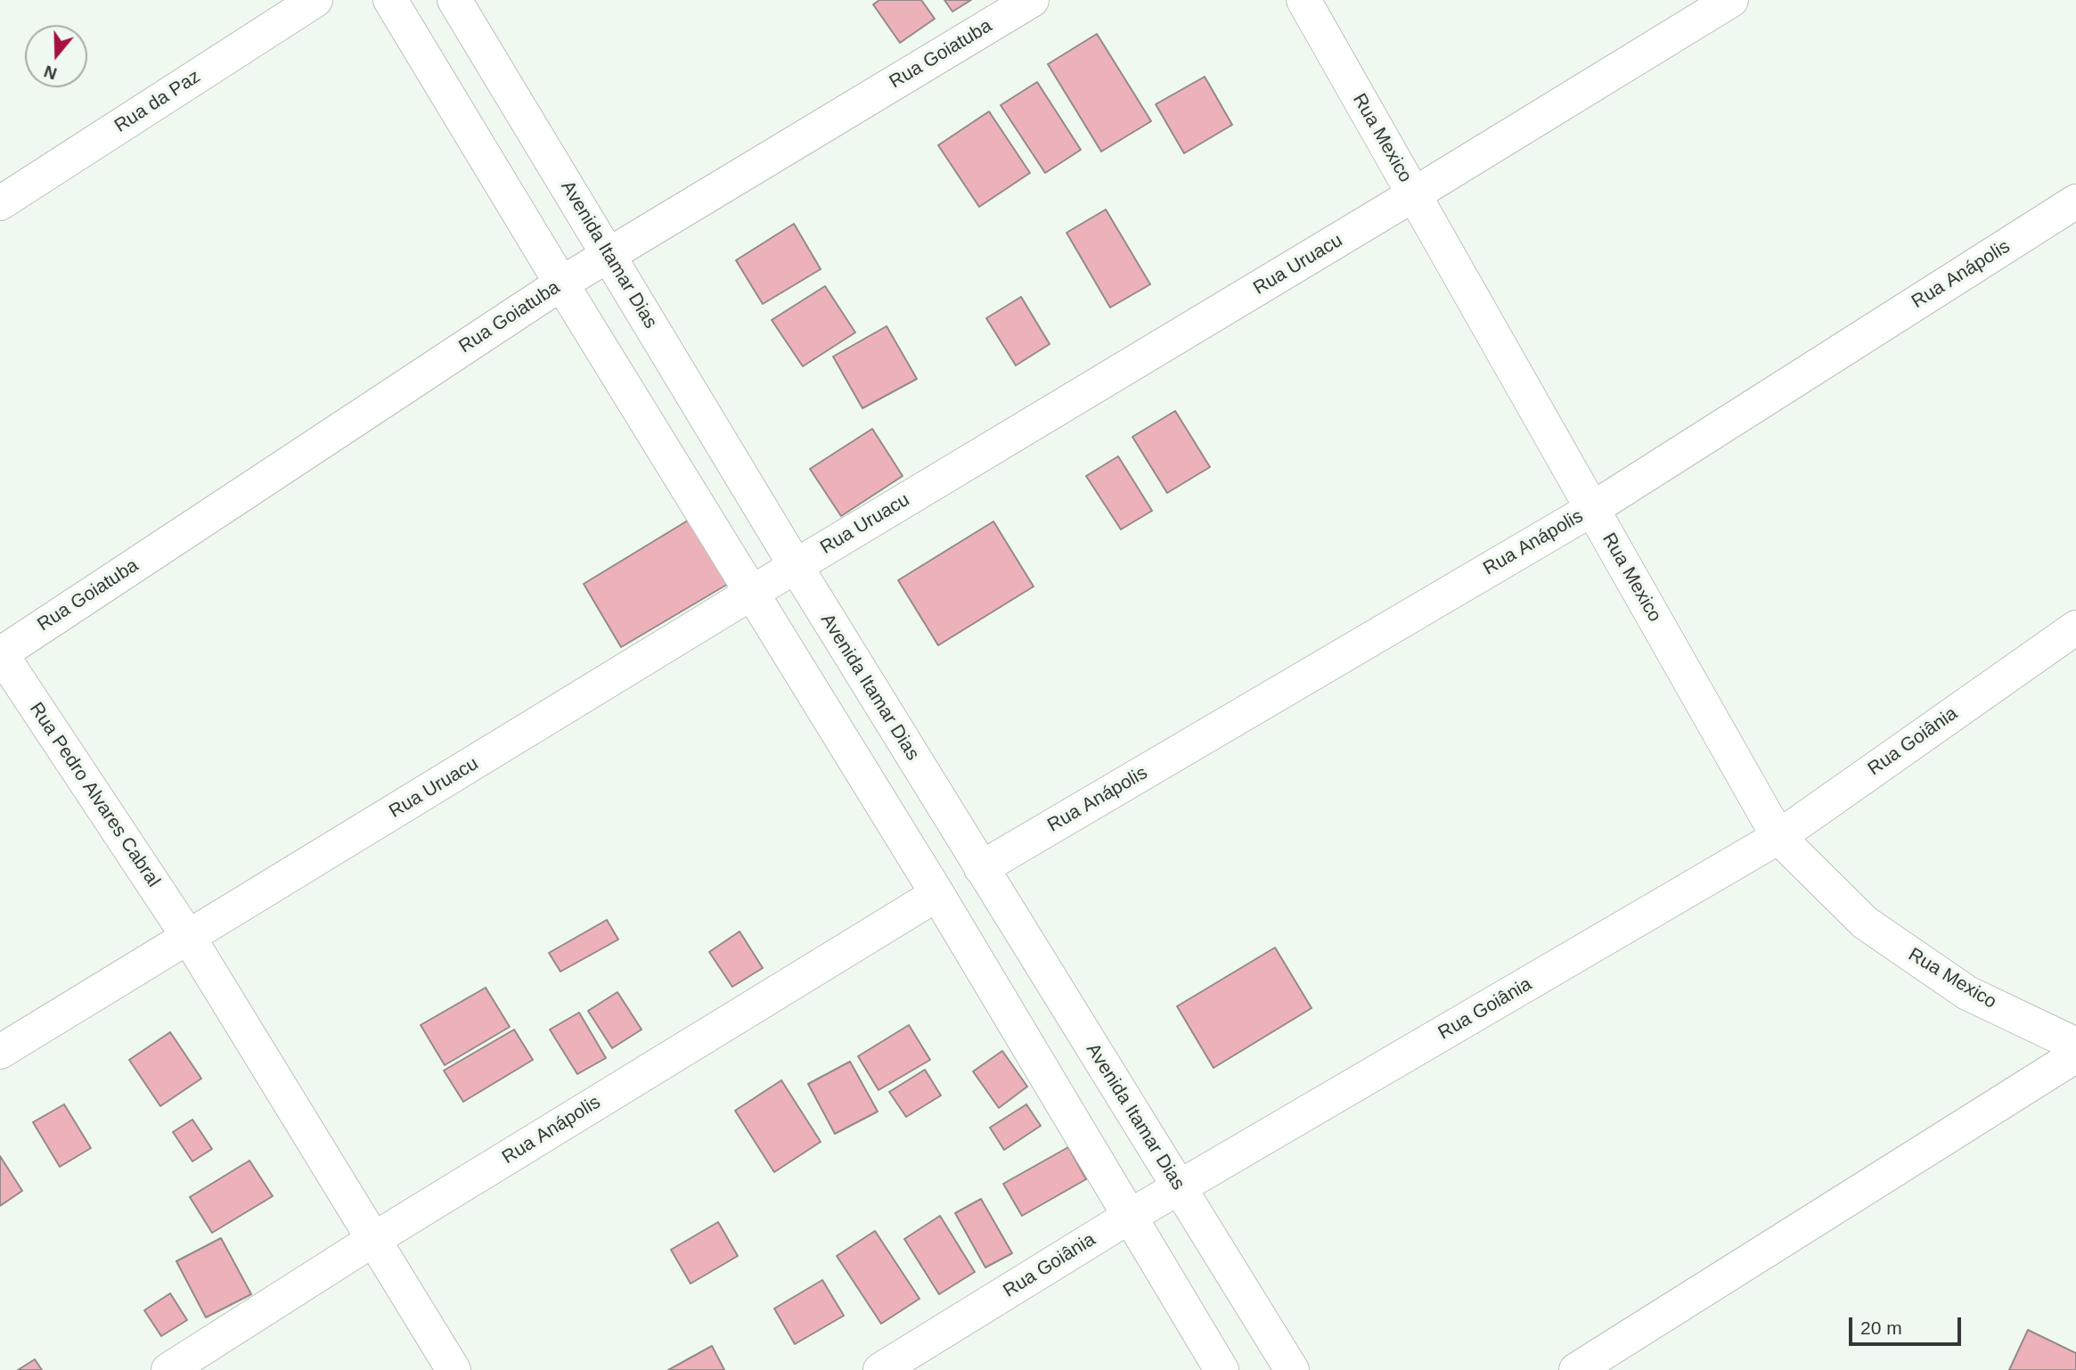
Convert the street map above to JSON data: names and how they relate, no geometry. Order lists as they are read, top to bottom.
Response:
{
  "streets": {
    "street": [
      "Rua Goiatuba",
      "Rua da Paz",
      "Rua Mexico",
      "Avenida Itamar Dias",
      "Rua Uruacu",
      "Rua Anápolis",
      "Rua Goiânia",
      "Rua Pedro Alvares Cabral"
    ]
  },
  "crossings": [
    ["Rua Goiatuba", "Avenida Itamar Dias"],
    ["Rua Goiatuba", "Rua Pedro Alvares Cabral"],
    ["Rua Mexico", "Rua Uruacu"],
    ["Rua Mexico", "Rua Anápolis"],
    ["Rua Mexico", "Rua Goiânia"],
    ["Avenida Itamar Dias", "Rua Uruacu"],
    ["Avenida Itamar Dias", "Rua Anápolis"],
    ["Avenida Itamar Dias", "Rua Goiânia"],
    ["Rua Uruacu", "Rua Pedro Alvares Cabral"],
    ["Rua Anápolis", "Rua Pedro Alvares Cabral"]
  ],
  "scale_bar": "20 m",
  "north": "bottom"
}
